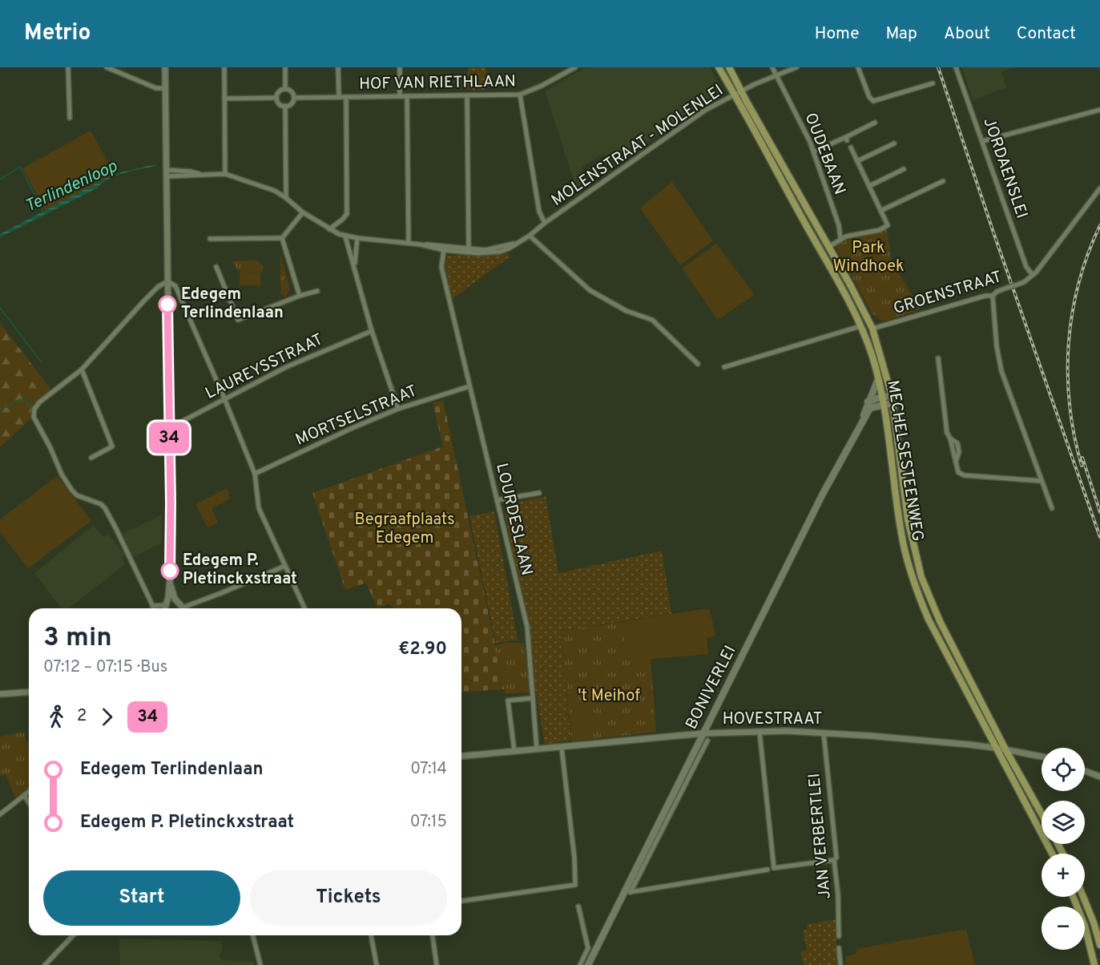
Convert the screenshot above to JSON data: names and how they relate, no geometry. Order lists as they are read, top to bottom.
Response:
{
  "streets": {
    "main road": ["MECHELSESTEENWEG", "BONIVERLEI"],
    "street": [
      "HOF VAN RIETHLAAN",
      "MOLENSTRAAT - MOLENLEI",
      "OUDEBAAN",
      "JORDAENSLEI",
      "GROENSTRAAT",
      "LAUREYSSTRAAT",
      "MORTSELSTRAAT",
      "LOURDESLAAN",
      "HOVESTRAAT",
      "JAN VERBERTLEI"
    ]
  },
  "crossings": [
    ["MOLENSTRAAT - MOLENLEI", "OUDEBAAN"],
    ["MOLENSTRAAT - MOLENLEI", "MECHELSESTEENWEG"],
    ["JORDAENSLEI", "GROENSTRAAT"],
    ["GROENSTRAAT", "MECHELSESTEENWEG"],
    ["MORTSELSTRAAT", "LOURDESLAAN"],
    ["MECHELSESTEENWEG", "BONIVERLEI"],
    ["MECHELSESTEENWEG", "HOVESTRAAT"],
    ["LOURDESLAAN", "HOVESTRAAT"],
    ["BONIVERLEI", "HOVESTRAAT"],
    ["HOVESTRAAT", "JAN VERBERTLEI"]
  ],
  "water": ["Terlindenloop"],
  "parks": ["Park Windhoek", "Begraafplaats Edegem", "'t Meihof"],
  "places": ["Edegem Terlindenlaan", "Edegem P. Pletinckxstraat"],
  "lines": ["bus line 34"],
  "page": {
    "header": "Metrio",
    "nav": [
      "Home",
      "Map",
      "About",
      "Contact"
    ],
    "on_map": "34",
    "heading": ["3 min", "07:12 – 07:15 · Bus", "€2.90"],
    "legs": ["2", "34"],
    "list": [
      {
        "name": "Edegem Terlindenlaan",
        "value": "07:14"
      },
      {
        "name": "Edegem P. Pletinckxstraat",
        "value": "07:15"
      }
    ],
    "map_buttons": ["+", "−"],
    "buttons": ["Start", "Tickets"]
  }
}
